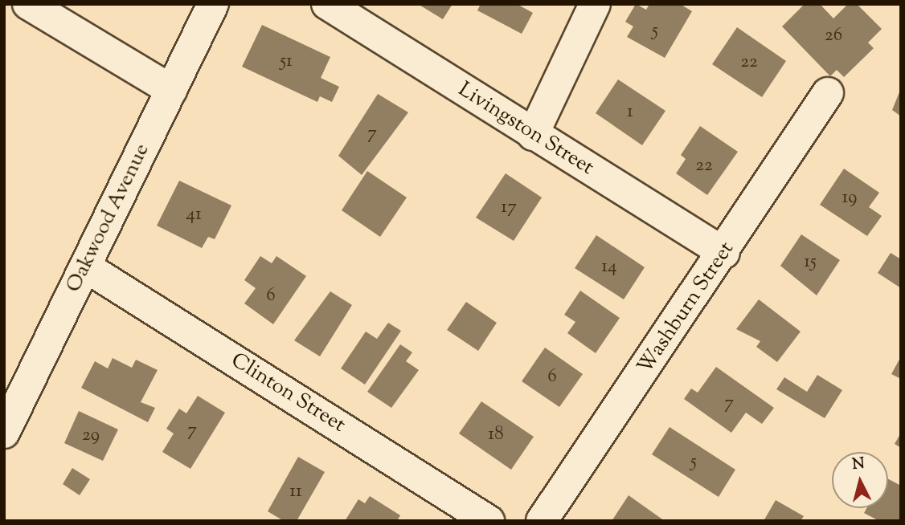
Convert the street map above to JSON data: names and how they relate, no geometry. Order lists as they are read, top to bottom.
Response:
{
  "streets": {
    "street": [
      "Livingston Street",
      "Oakwood Avenue",
      "Washburn Street",
      "Clinton Street"
    ]
  },
  "crossings": [
    ["Livingston Street", "Washburn Street"],
    ["Oakwood Avenue", "Clinton Street"]
  ],
  "house_numbers": [
    "5",
    "26",
    "51",
    "22",
    "1",
    "7",
    "22",
    "19",
    "17",
    "41",
    "15",
    "14",
    "6",
    "6",
    "7",
    "7",
    "18",
    "29",
    "5",
    "11"
  ],
  "north": "top"
}
